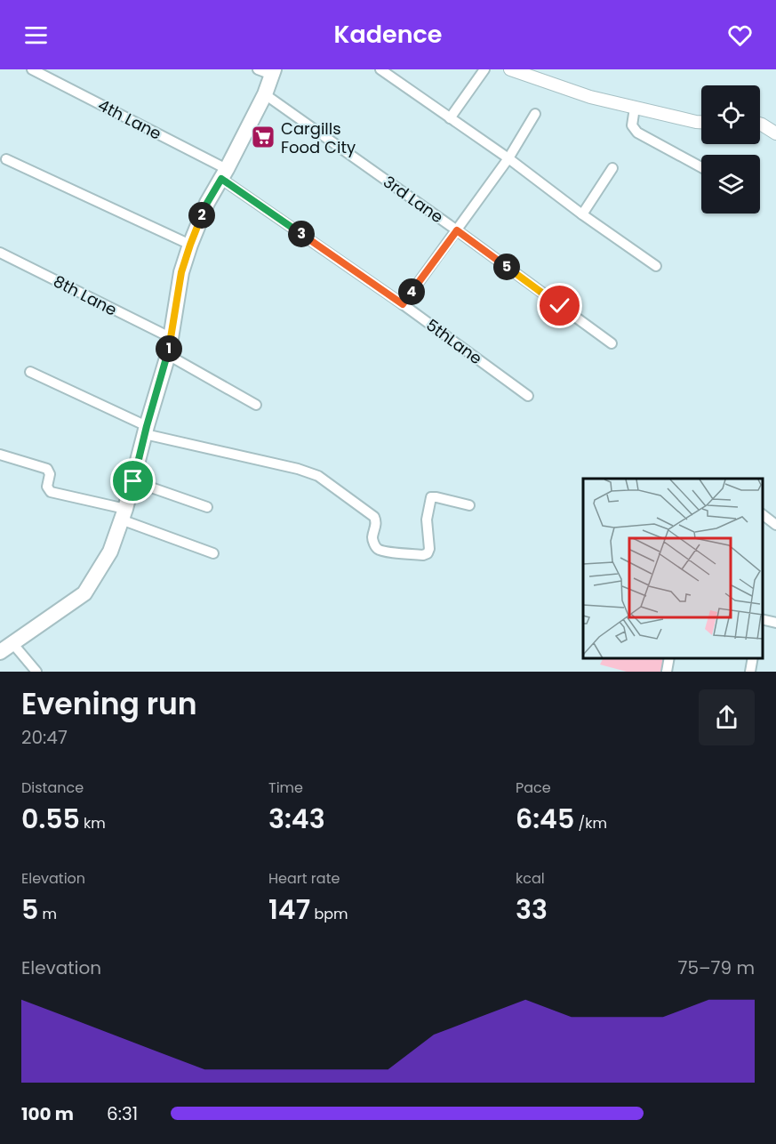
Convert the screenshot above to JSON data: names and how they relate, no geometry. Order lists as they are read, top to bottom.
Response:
{
  "streets": {
    "street": [
      "4th Lane",
      "3rd Lane",
      "8th Lane",
      "5thLane"
    ]
  },
  "crossings": [
    ["4th Lane", "5thLane"]
  ],
  "places": {
    "supermarket": ["Cargills Food City"]
  },
  "page": {
    "header": "Kadence",
    "pins": [
      "2",
      "3",
      "5",
      "4",
      "1"
    ],
    "heading": ["Evening run", "20:47"],
    "stats": [
      ["Distance", "0.55 km"],
      ["Time", "3:43"],
      ["Pace", "6:45 /km"],
      ["Elevation", "5 m"],
      ["Heart rate", "147 bpm"],
      ["kcal", "33"]
    ],
    "chart": ["Elevation", "75–79 m"],
    "list": [
      {
        "name": "100 m",
        "note": "6:31"
      }
    ]
  }
}
